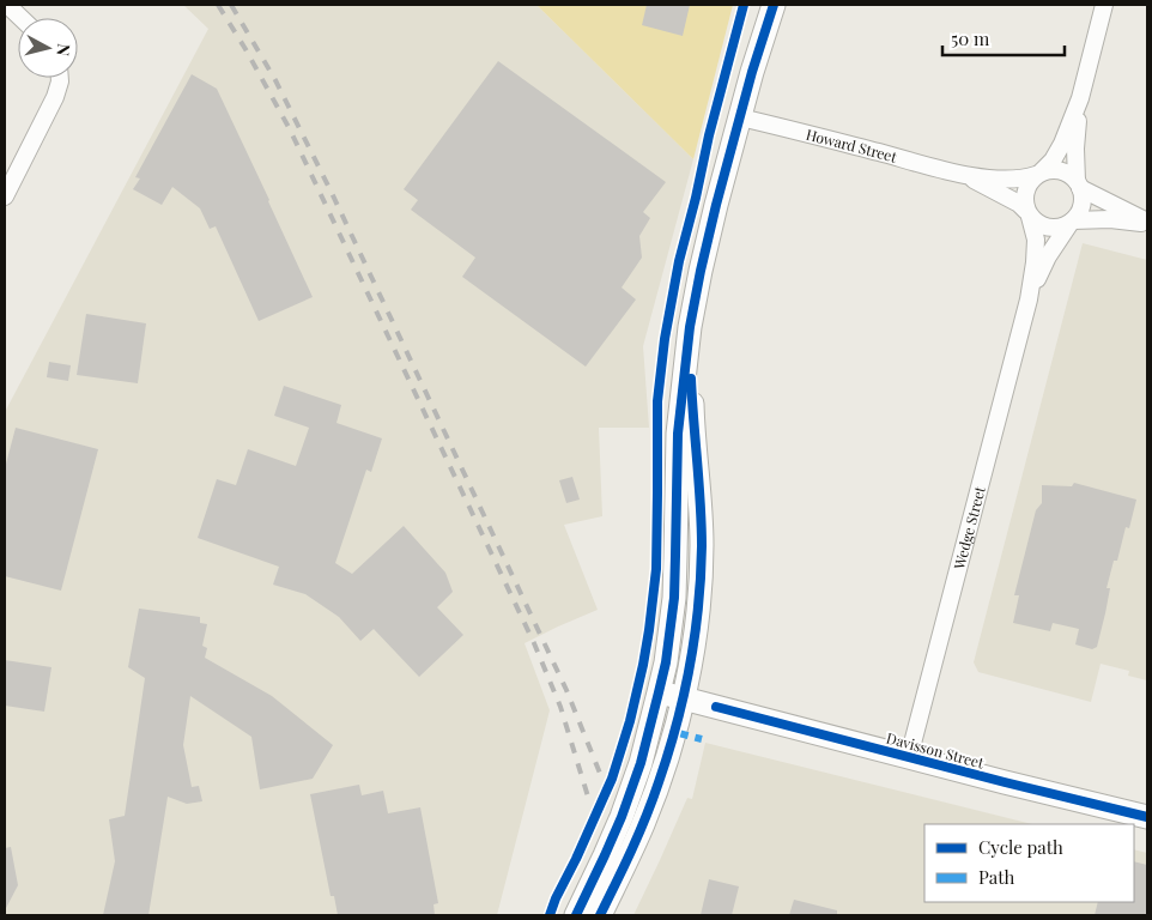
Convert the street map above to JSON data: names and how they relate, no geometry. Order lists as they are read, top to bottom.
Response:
{
  "streets": {
    "main road": ["Davisson Street"],
    "street": ["Howard Street", "Wedge Street"]
  },
  "crossings": [
    ["Howard Street", "Wedge Street"],
    ["Wedge Street", "Davisson Street"]
  ],
  "legend": ["Cycle path", "Path"],
  "scale_bar": "50 m",
  "north": "right"
}
